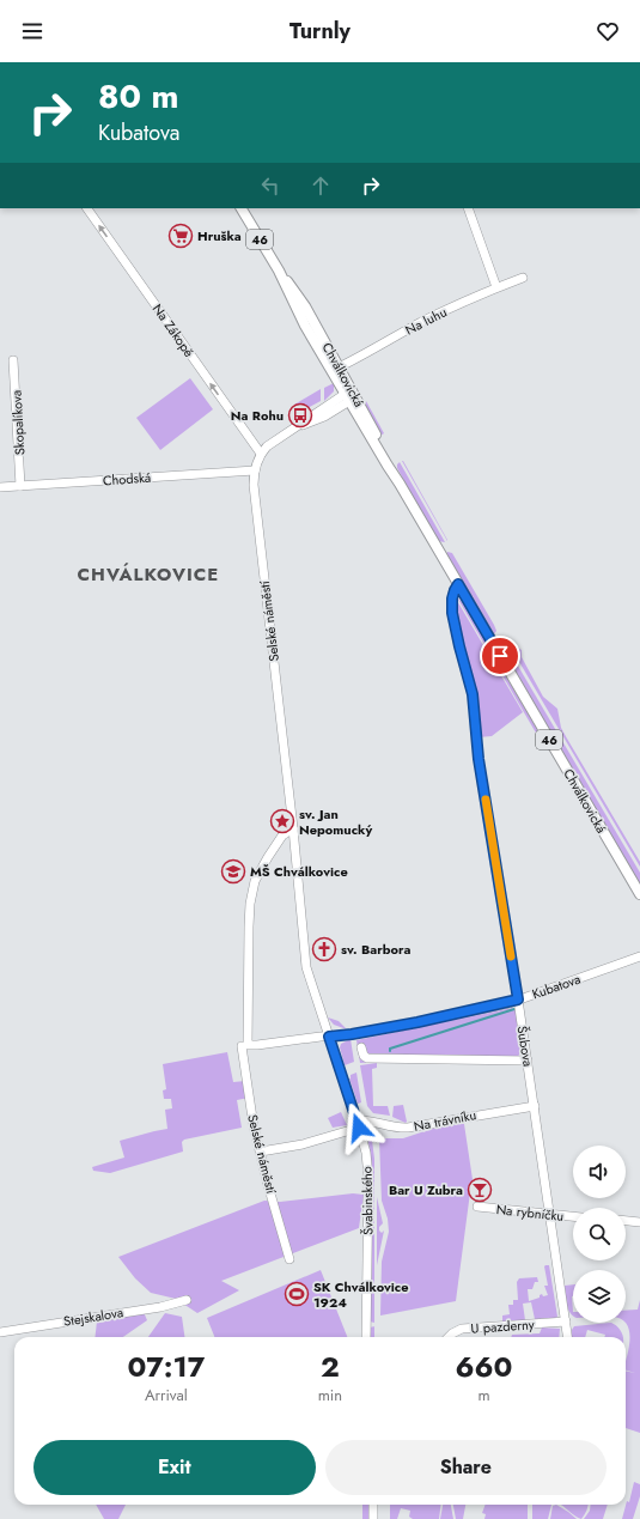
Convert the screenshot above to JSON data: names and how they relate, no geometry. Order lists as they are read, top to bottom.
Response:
{
  "streets": {
    "main road": ["46", "Chválkovická"],
    "street": [
      "Na luhu",
      "Na Zákopě",
      "Skopalíkova",
      "Chodská",
      "Selské náměstí",
      "Kubatova",
      "Šubova",
      "Na trávníku",
      "Švabinského",
      "Na rybníčku",
      "Stejskalova",
      "U pazderny"
    ]
  },
  "crossings": [
    ["Na luhu", "Chválkovická"],
    ["Na Zákopě", "Selské náměstí"],
    ["Chválkovická", "Selské náměstí"],
    ["Chválkovická", "Šubova"],
    ["Skopalíkova", "Chodská"],
    ["Chodská", "Selské náměstí"],
    ["Selské náměstí", "Kubatova"],
    ["Selské náměstí", "Švabinského"],
    ["Kubatova", "Šubova"],
    ["Kubatova", "Švabinského"],
    ["Šubova", "Na trávníku"],
    ["Šubova", "Na rybníčku"],
    ["Šubova", "U pazderny"],
    ["Na trávníku", "Švabinského"]
  ],
  "one_way": ["Na Zákopě"],
  "districts": ["CHVÁLKOVICE"],
  "places": {
    "supermarket": ["Hruška"],
    "bus stop": ["Na Rohu"],
    "place": ["sv. Jan Nepomucký"],
    "school or university": ["MŠ Chválkovice"],
    "church": ["sv. Barbora"],
    "bar": ["Bar U Zubra"],
    "sports": ["SK Chválkovice 1924"]
  },
  "page": {
    "header": "Turnly",
    "turn": ["80 m", "Kubatova"],
    "eta": [
      "07:17",
      "Arrival",
      "2",
      "min",
      "660",
      "m"
    ],
    "buttons": ["Exit", "Share"]
  }
}
